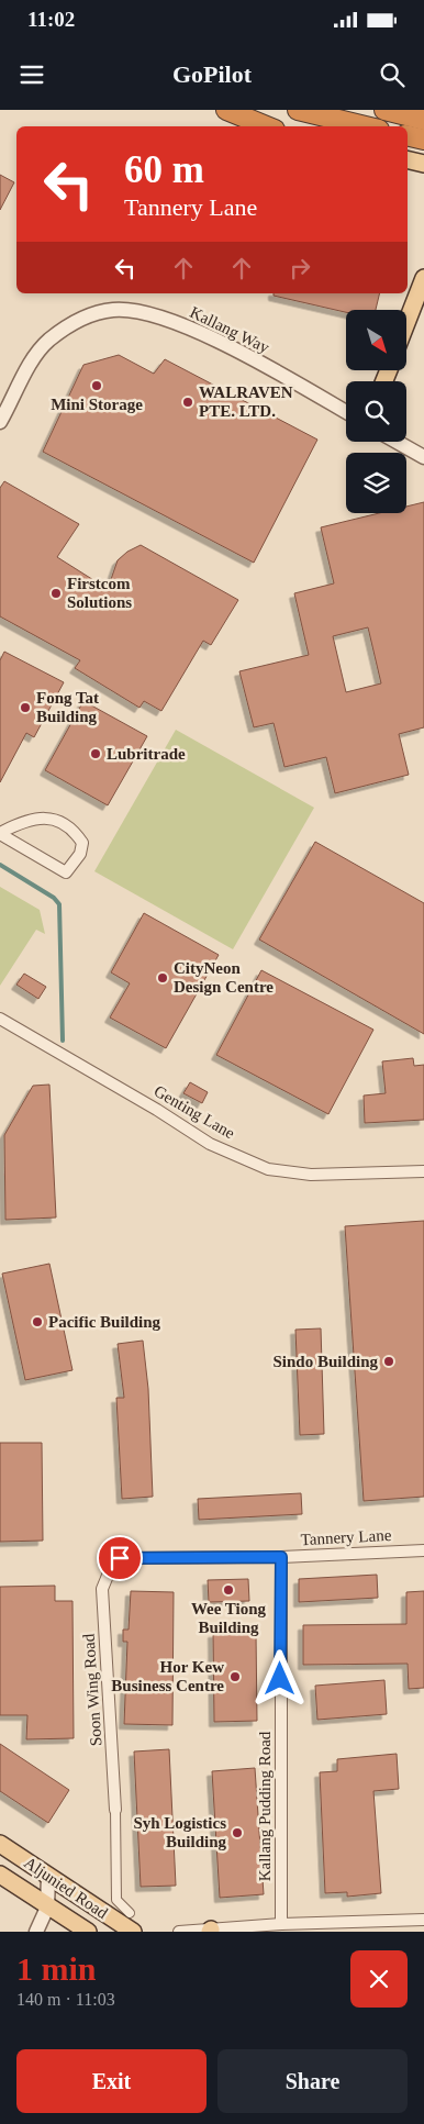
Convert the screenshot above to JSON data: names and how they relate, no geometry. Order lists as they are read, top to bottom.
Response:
{
  "streets": {
    "main road": ["Aljunied Road"],
    "street": [
      "Kallang Way",
      "Genting Lane",
      "Tannery Lane",
      "Soon Wing Road",
      "Kallang Pudding Road"
    ]
  },
  "crossings": [
    ["Tannery Lane", "Soon Wing Road"],
    ["Tannery Lane", "Kallang Pudding Road"]
  ],
  "places": [
    "Mini Storage",
    "WALRAVEN PTE. LTD.",
    "Firstcom Solutions",
    "Fong Tat Building",
    "Lubritrade",
    "CityNeon Design Centre",
    "Pacific Building",
    "Sindo Building",
    "Wee Tiong Building",
    "Hor Kew Business Centre",
    "Syh Logistics Building"
  ],
  "north": "bottom right",
  "page": {
    "status": "11:02",
    "header": "GoPilot",
    "turn": ["60 m", "Tannery Lane"],
    "heading": ["1 min", "140 m · 11:03"],
    "buttons": ["Exit", "Share"]
  }
}
